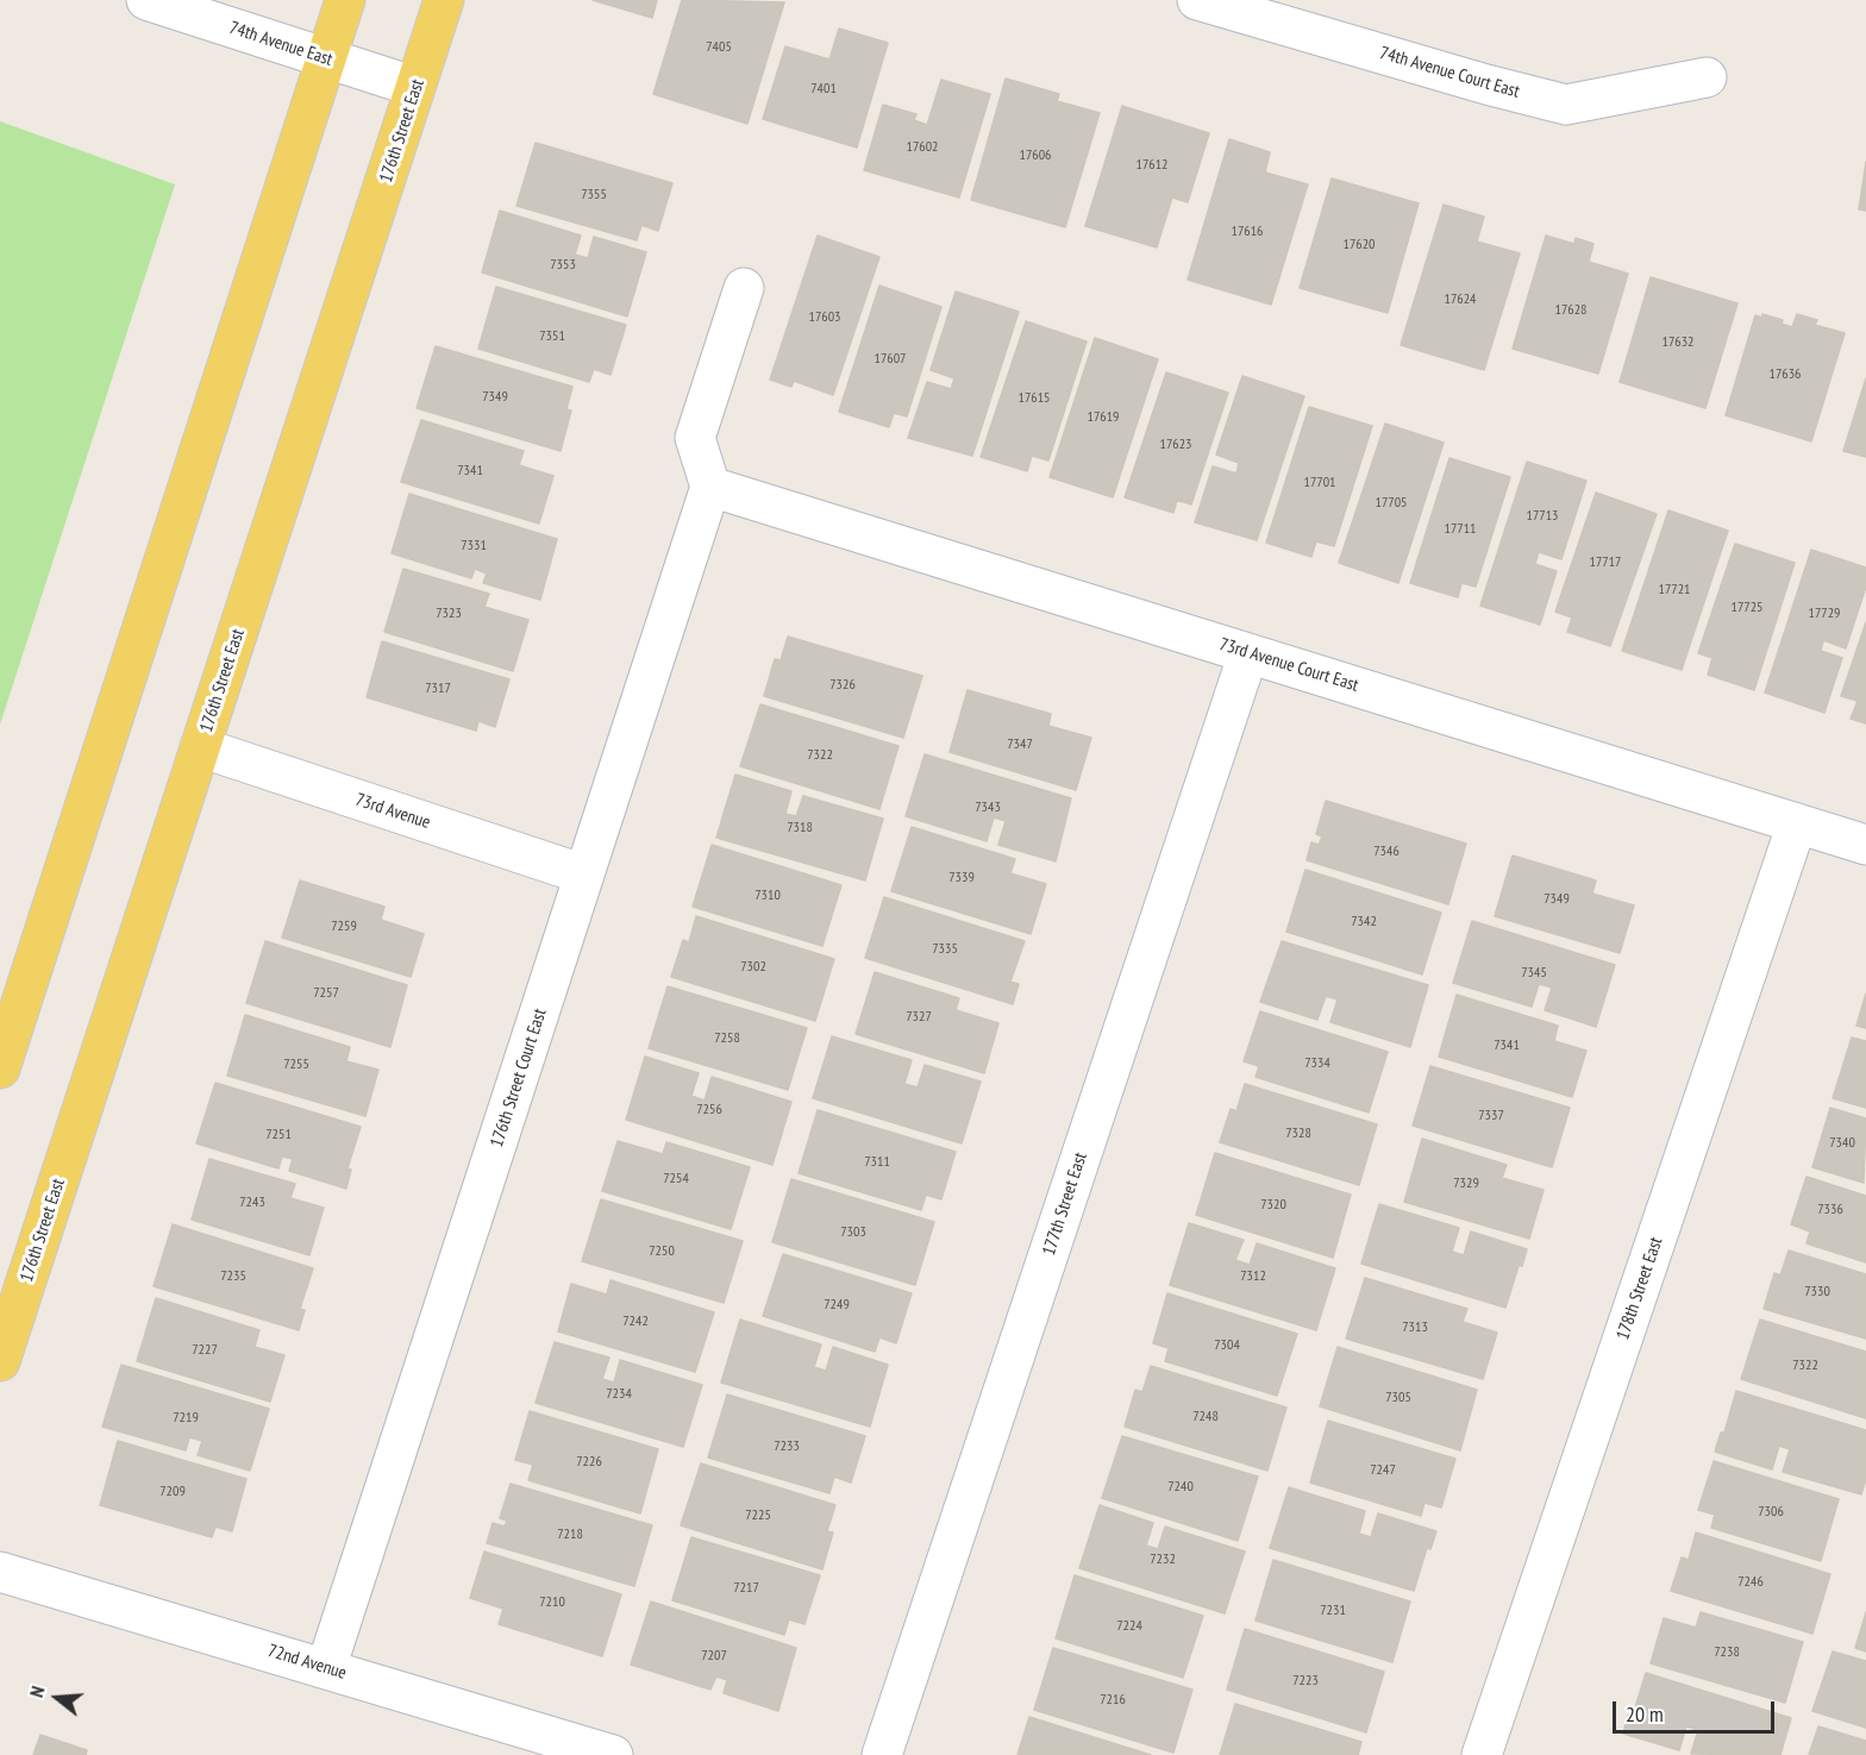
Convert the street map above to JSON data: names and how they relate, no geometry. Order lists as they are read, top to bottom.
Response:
{
  "streets": {
    "main road": ["176th Street East"],
    "street": [
      "74th Avenue East",
      "74th Avenue Court East",
      "73rd Avenue Court East",
      "73rd Avenue",
      "176th Street Court East",
      "177th Street East",
      "178th Street East",
      "72nd Avenue"
    ]
  },
  "crossings": [
    ["74th Avenue East", "176th Street East"],
    ["176th Street East", "73rd Avenue"],
    ["73rd Avenue Court East", "176th Street Court East"],
    ["73rd Avenue Court East", "177th Street East"],
    ["73rd Avenue Court East", "178th Street East"],
    ["73rd Avenue", "176th Street Court East"],
    ["176th Street Court East", "72nd Avenue"]
  ],
  "house_numbers": [
    "7405",
    "7401",
    "17602",
    "17606",
    "17612",
    "7355",
    "17616",
    "17620",
    "7353",
    "17624",
    "17628",
    "17603",
    "7351",
    "17632",
    "17607",
    "17636",
    "7349",
    "17615",
    "17619",
    "17623",
    "7341",
    "17701",
    "17705",
    "17713",
    "17711",
    "7331",
    "17717",
    "17721",
    "17725",
    "7323",
    "17729",
    "7326",
    "7317",
    "7347",
    "7322",
    "7343",
    "7318",
    "7346",
    "7339",
    "7310",
    "7349",
    "7342",
    "7259",
    "7335",
    "7302",
    "7345",
    "7257",
    "7327",
    "7258",
    "7341",
    "7334",
    "7255",
    "7256",
    "7337",
    "7328",
    "7251",
    "7340",
    "7311",
    "7254",
    "7329",
    "7243",
    "7320",
    "7336",
    "7303",
    "7250",
    "7235",
    "7312",
    "7330",
    "7249",
    "7242",
    "7313",
    "7304",
    "7227",
    "7322",
    "7234",
    "7305",
    "7248",
    "7219",
    "7233",
    "7226",
    "7247",
    "7240",
    "7209",
    "7306",
    "7225",
    "7218",
    "7232",
    "7246",
    "7217",
    "7210",
    "7231",
    "7224",
    "7238",
    "7207",
    "7223",
    "7216"
  ],
  "scale_bar": "20 m",
  "north": "left"
}
